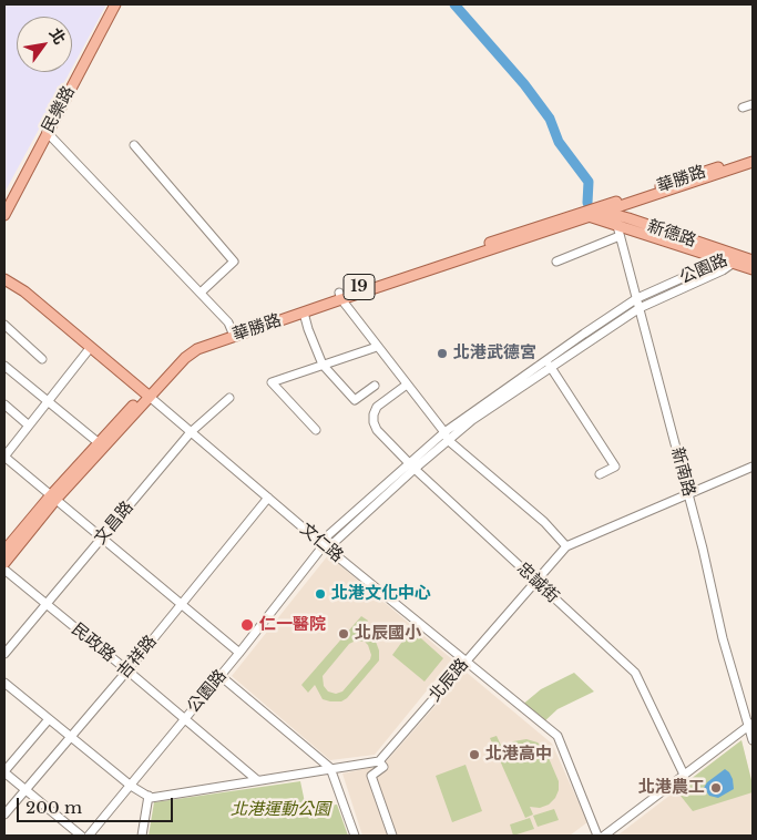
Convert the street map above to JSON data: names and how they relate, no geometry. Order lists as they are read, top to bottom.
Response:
{
  "streets": {
    "main road": [
      "民樂路",
      "華勝路",
      "新德路",
      "19",
      "文仁路"
    ],
    "street": [
      "公園路",
      "新南路",
      "文昌路",
      "忠誠街",
      "民政路",
      "吉祥路",
      "北辰路"
    ]
  },
  "crossings": [
    ["華勝路", "新德路"],
    ["華勝路", "19"],
    ["華勝路", "新南路"],
    ["華勝路", "文仁路"],
    ["新德路", "公園路"],
    ["新德路", "19"],
    ["新德路", "新南路"],
    ["公園路", "新南路"],
    ["公園路", "文仁路"],
    ["公園路", "忠誠街"],
    ["公園路", "民政路"],
    ["19", "新南路"],
    ["新南路", "北辰路"],
    ["文昌路", "文仁路"],
    ["文昌路", "民政路"],
    ["文仁路", "吉祥路"],
    ["文仁路", "北辰路"],
    ["忠誠街", "北辰路"],
    ["民政路", "吉祥路"]
  ],
  "parks": ["北港運動公園"],
  "places": [
    "北港武德宮",
    "北港文化中心",
    "仁一醫院",
    "北辰國小",
    "北港高中",
    "北港農工"
  ],
  "scale_bar": "200 m",
  "north": "top right"
}
